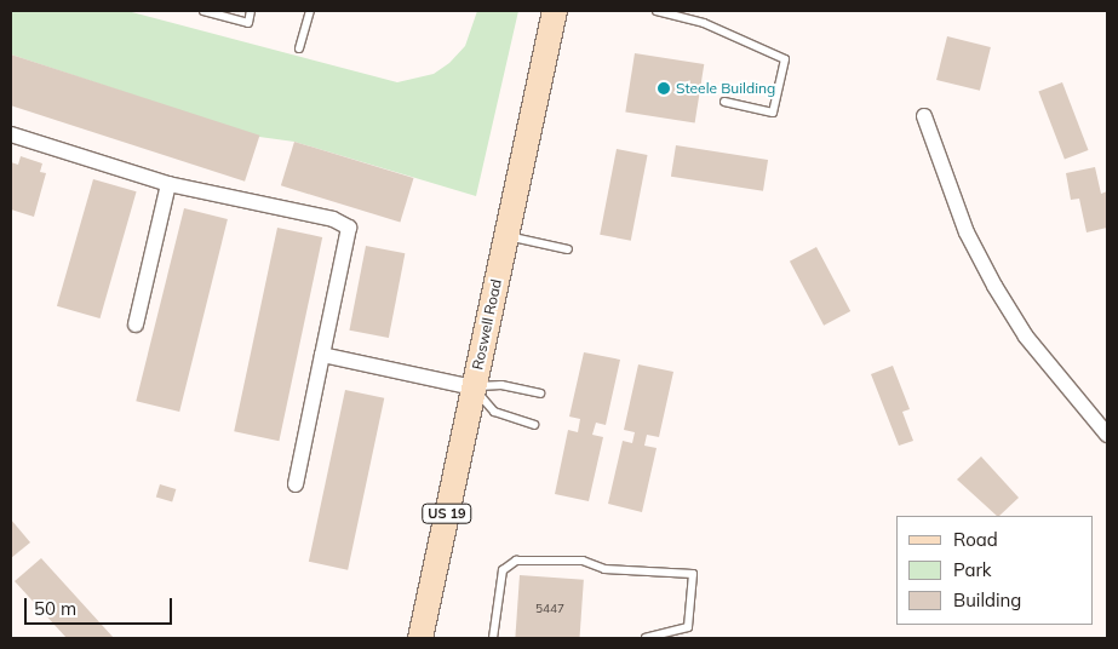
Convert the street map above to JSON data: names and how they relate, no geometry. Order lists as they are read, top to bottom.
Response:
{
  "streets": {
    "main road": ["Roswell Road", "US 19"]
  },
  "places": ["Steele Building"],
  "house_numbers": ["5447"],
  "legend": ["Road", "Park", "Building"],
  "scale_bar": "50 m"
}
